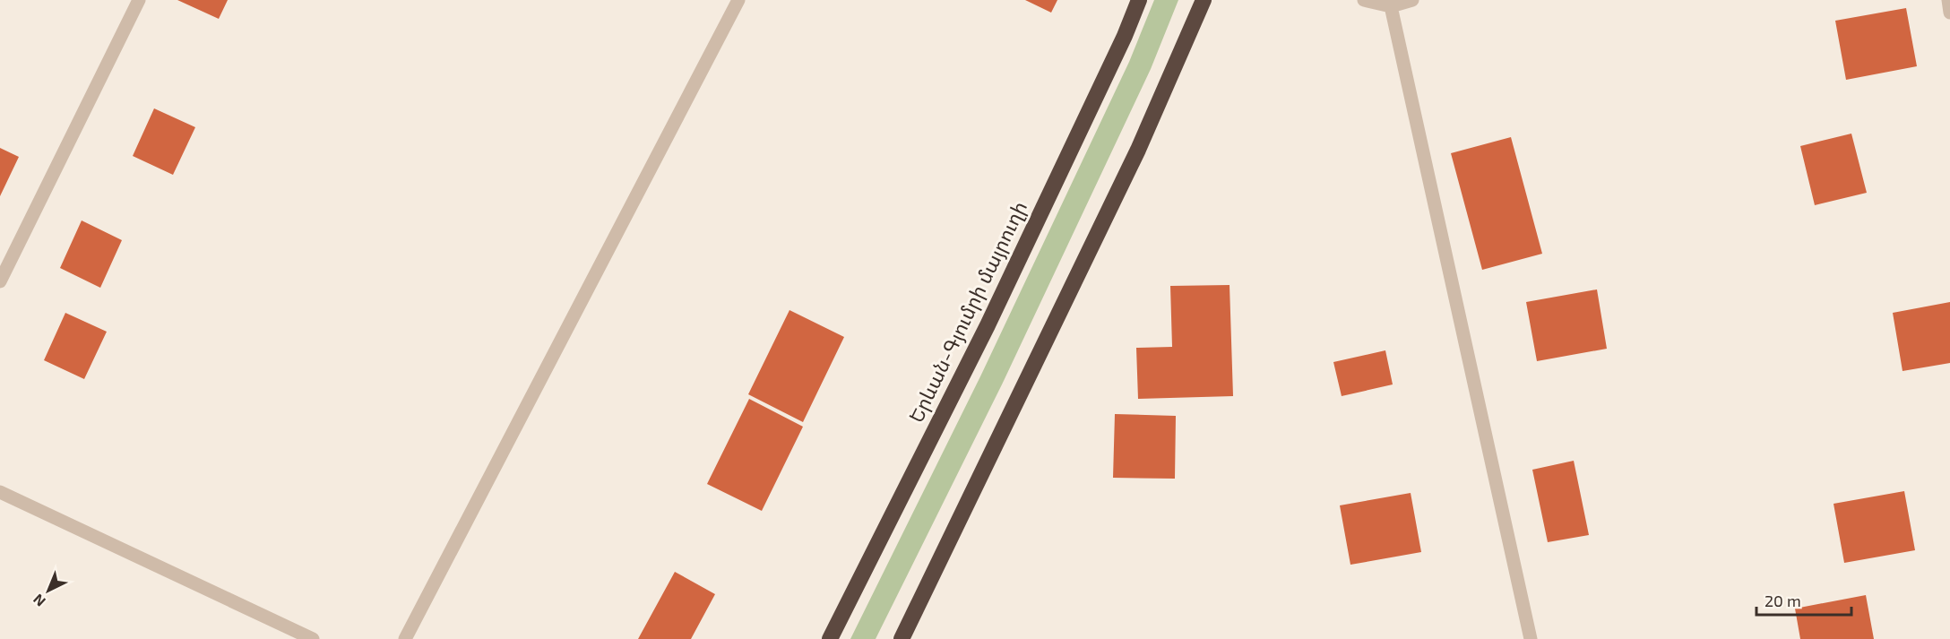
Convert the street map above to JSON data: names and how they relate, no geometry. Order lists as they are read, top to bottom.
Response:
{
  "streets": {
    "highway": ["Երևան-Գյումրի մայրուղի"]
  },
  "scale_bar": "20 m",
  "north": "bottom left"
}
